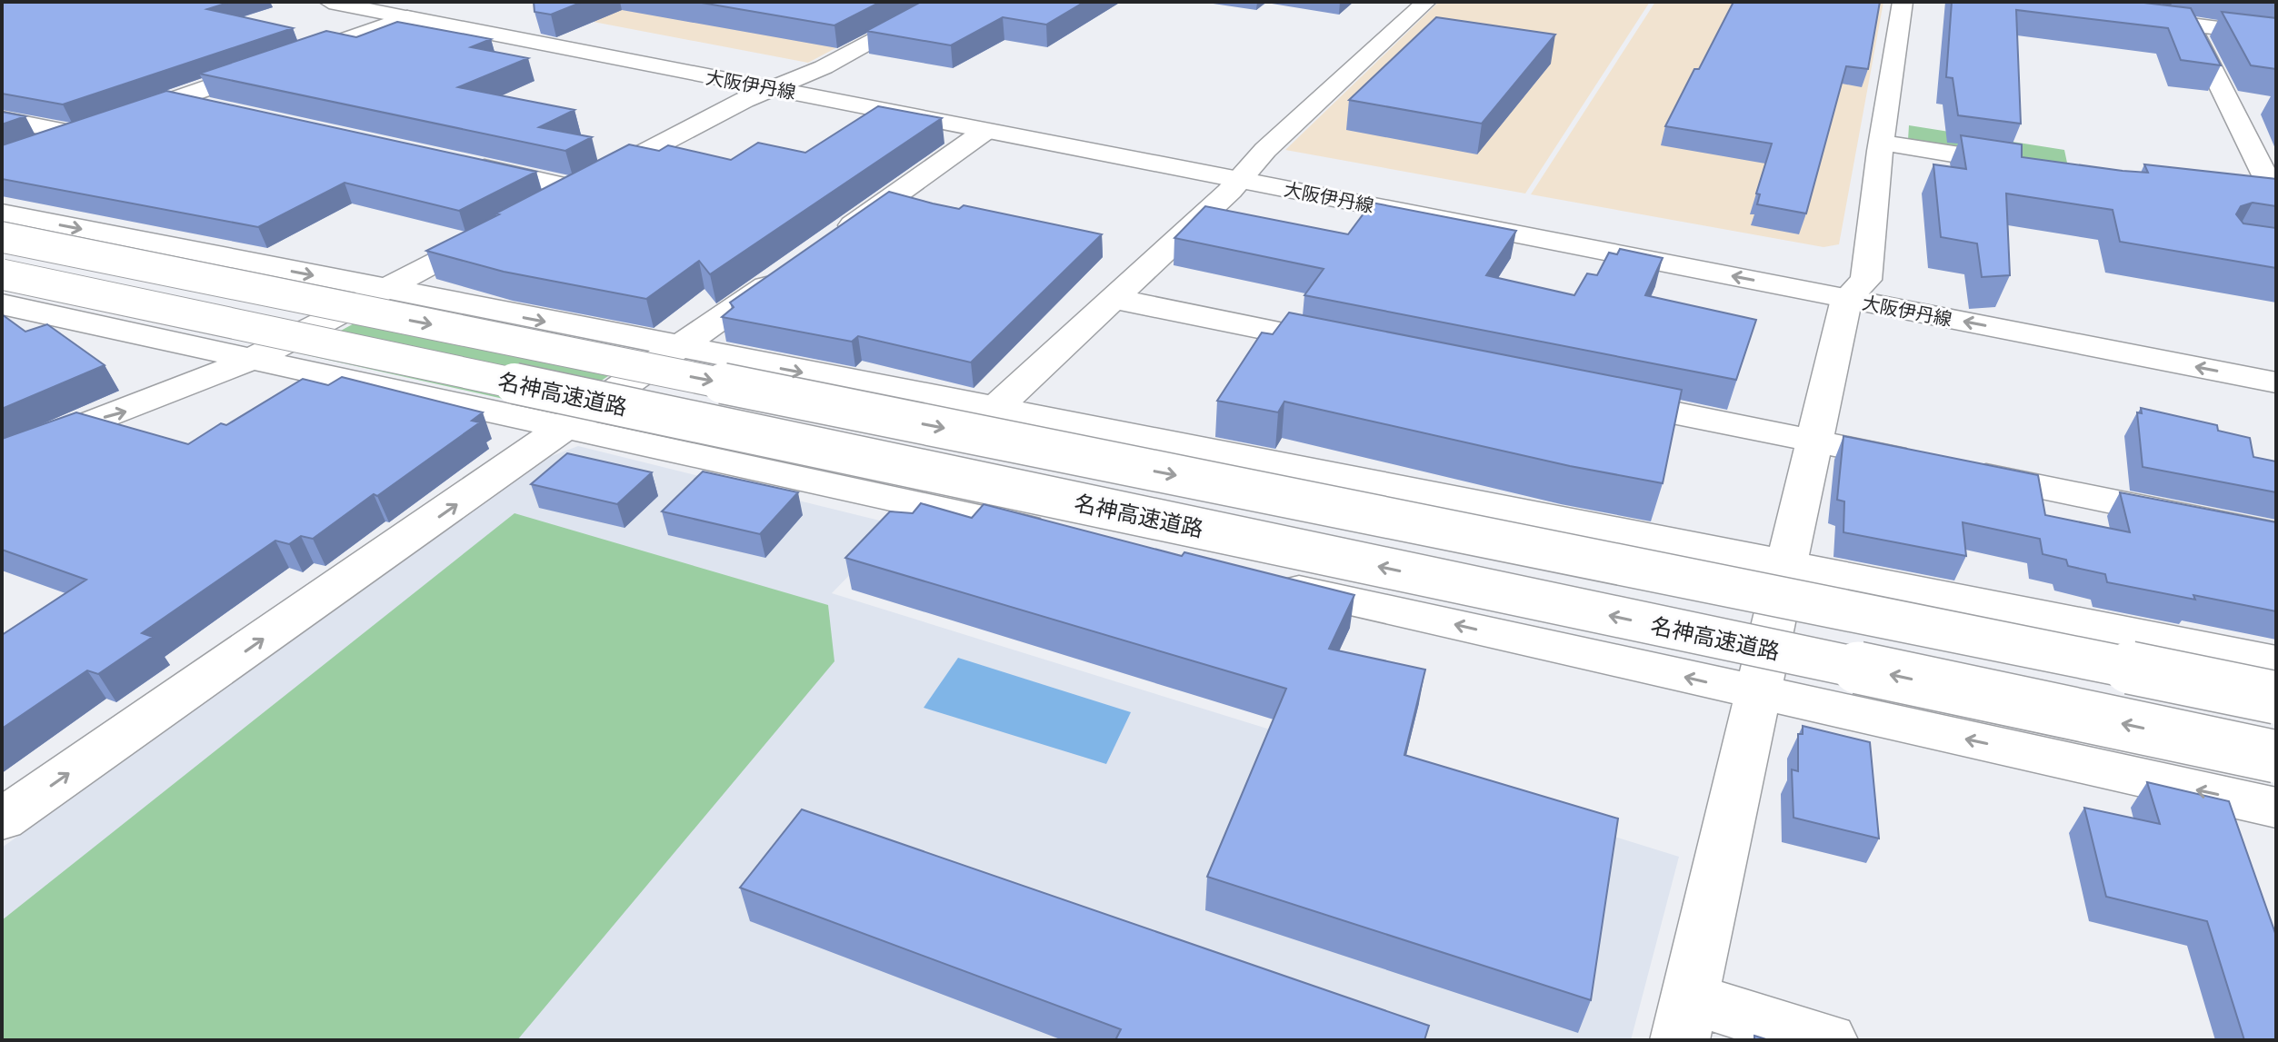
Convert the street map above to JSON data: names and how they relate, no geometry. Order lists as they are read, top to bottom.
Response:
{
  "streets": {
    "main road": ["大阪伊丹線", "名神高速道路"]
  }
}
